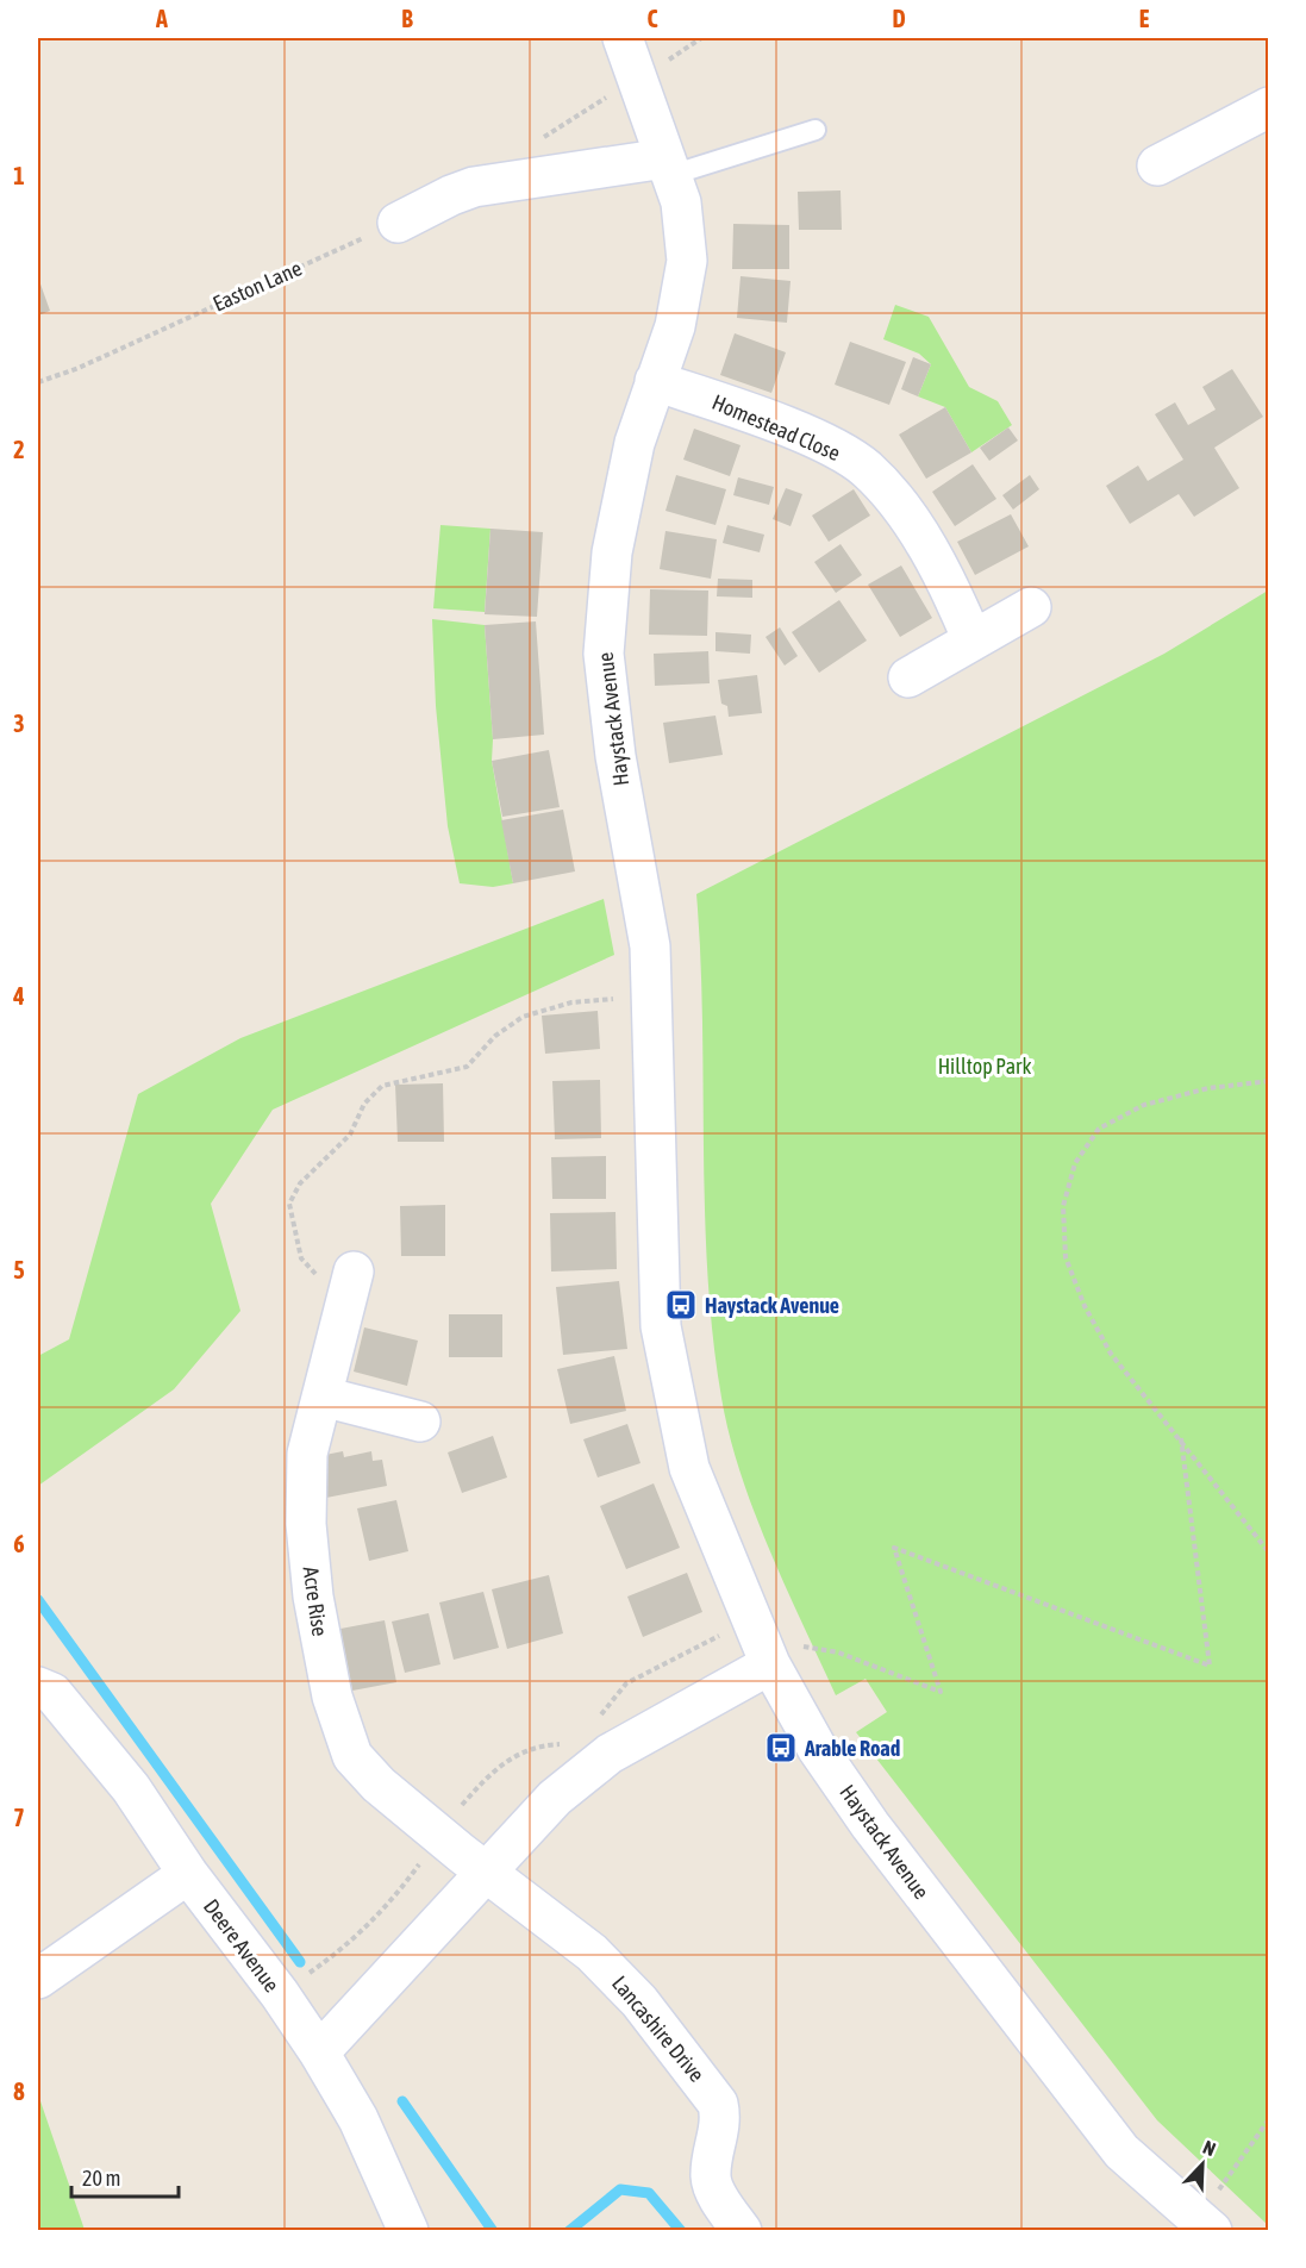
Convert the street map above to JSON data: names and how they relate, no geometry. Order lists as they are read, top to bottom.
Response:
{
  "streets": {
    "street": [
      "Homestead Close",
      "Haystack Avenue",
      "Acre Rise",
      "Deere Avenue",
      "Lancashire Drive"
    ],
    "path": ["Easton Lane"]
  },
  "crossings": [
    ["Homestead Close", "Haystack Avenue"],
    ["Acre Rise", "Lancashire Drive"]
  ],
  "parks": ["Hilltop Park"],
  "places": {
    "bus stop": ["Haystack Avenue", "Arable Road"]
  },
  "scale_bar": "20 m",
  "north": "top right",
  "grid": {
    "columns": [
      "A",
      "B",
      "C",
      "D",
      "E"
    ],
    "rows": [
      "1",
      "2",
      "3",
      "4",
      "5",
      "6",
      "7",
      "8"
    ]
  }
}
